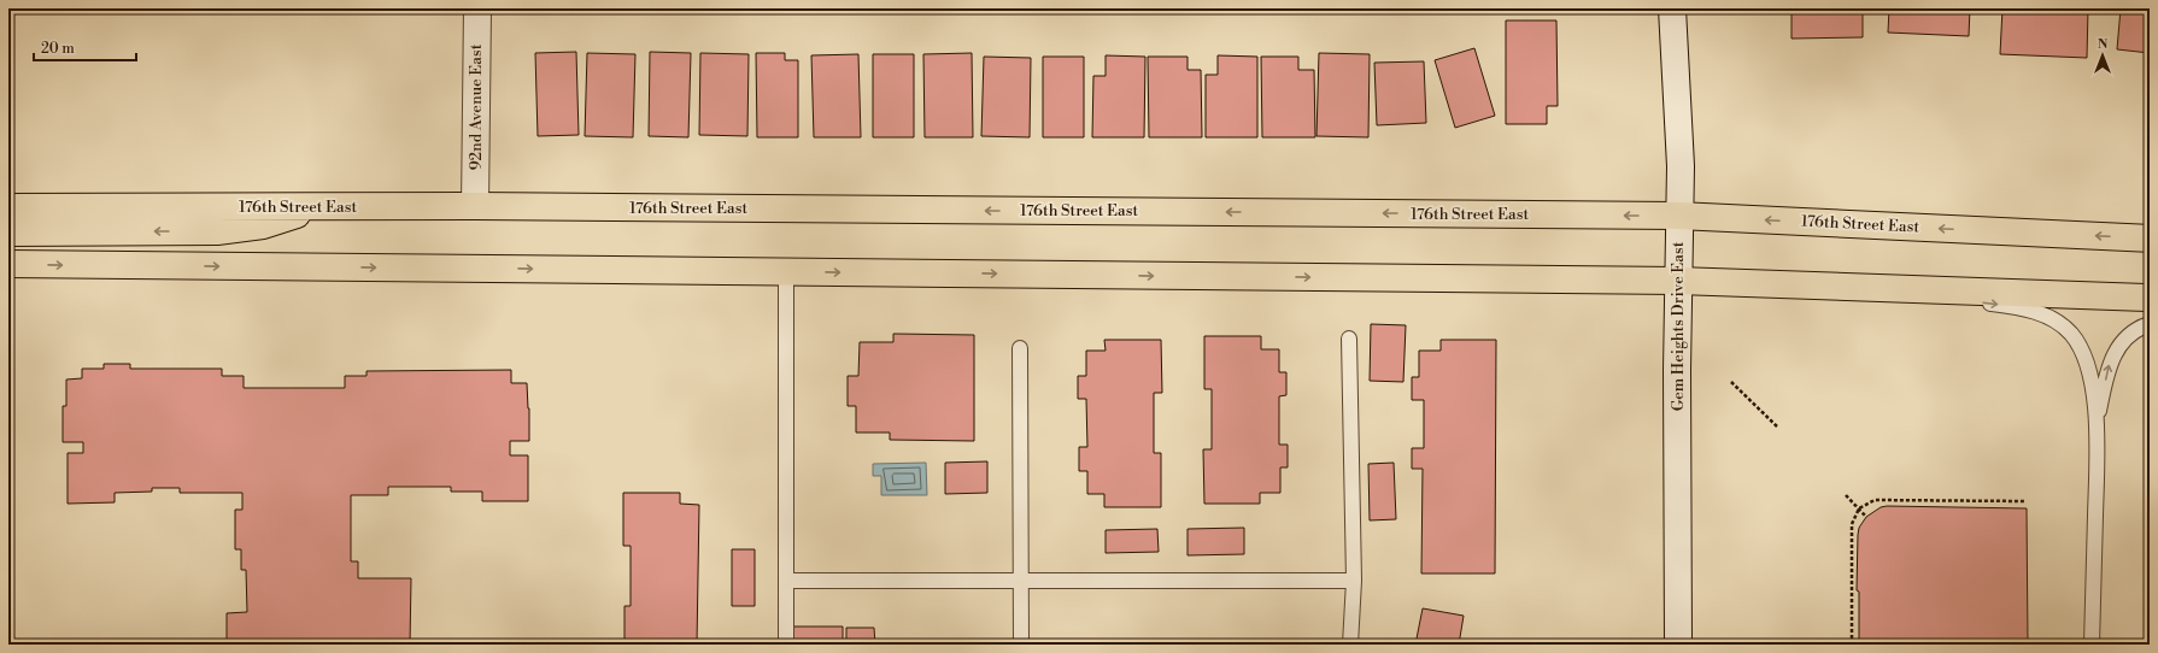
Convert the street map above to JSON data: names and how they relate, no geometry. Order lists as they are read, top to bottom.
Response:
{
  "streets": {
    "main road": ["176th Street East"],
    "street": ["92nd Avenue East", "Gem Heights Drive East"]
  },
  "crossings": [
    ["92nd Avenue East", "176th Street East"],
    ["176th Street East", "Gem Heights Drive East"]
  ],
  "scale_bar": "20 m",
  "north": "top"
}
